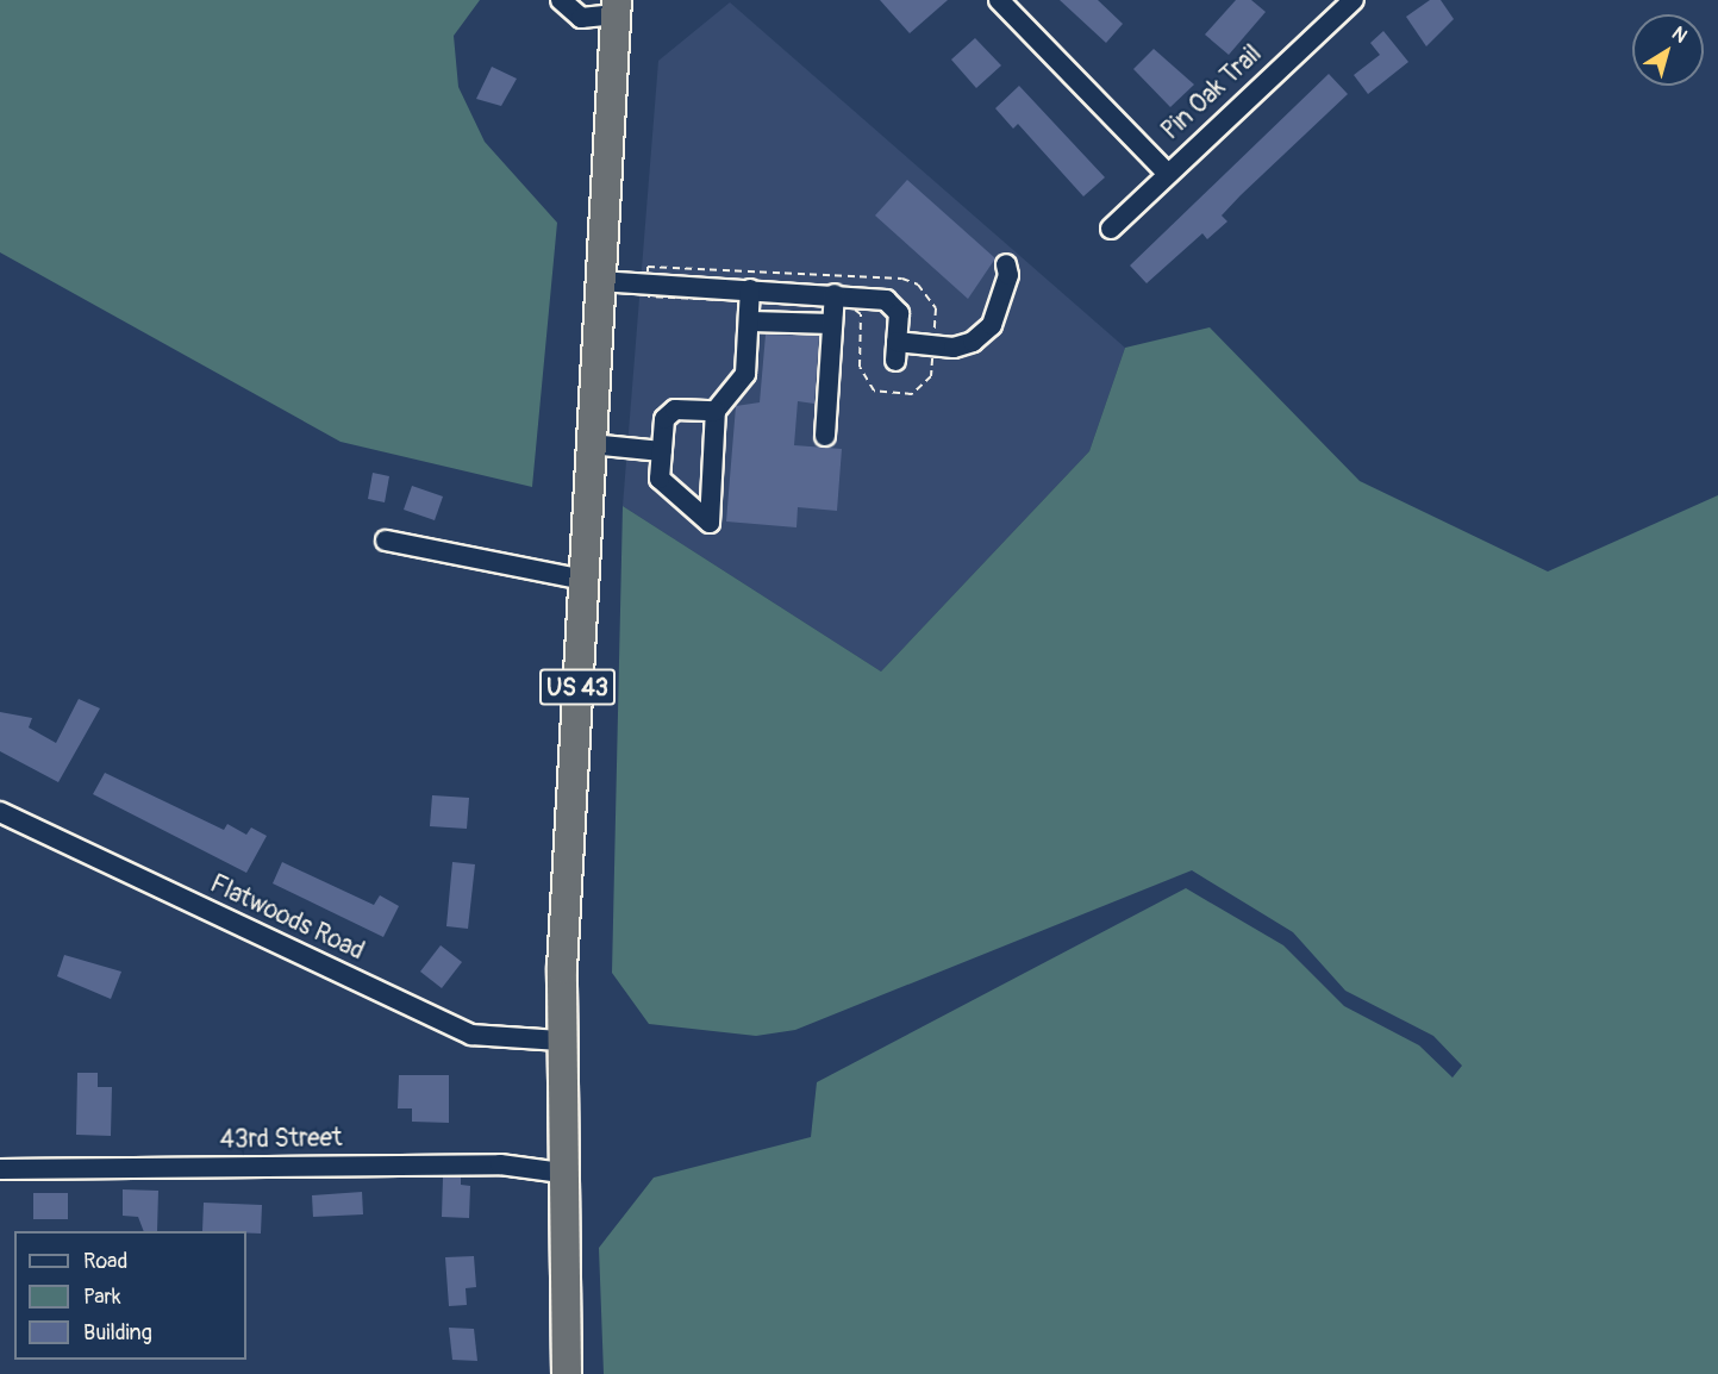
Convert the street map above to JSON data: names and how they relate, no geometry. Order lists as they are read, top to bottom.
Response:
{
  "streets": {
    "highway": ["US 43"],
    "street": ["Pin Oak Trail", "Flatwoods Road", "43rd Street"]
  },
  "crossings": [
    ["US 43", "Flatwoods Road"],
    ["US 43", "43rd Street"]
  ],
  "legend": ["Road", "Park", "Building"],
  "north": "top right"
}
